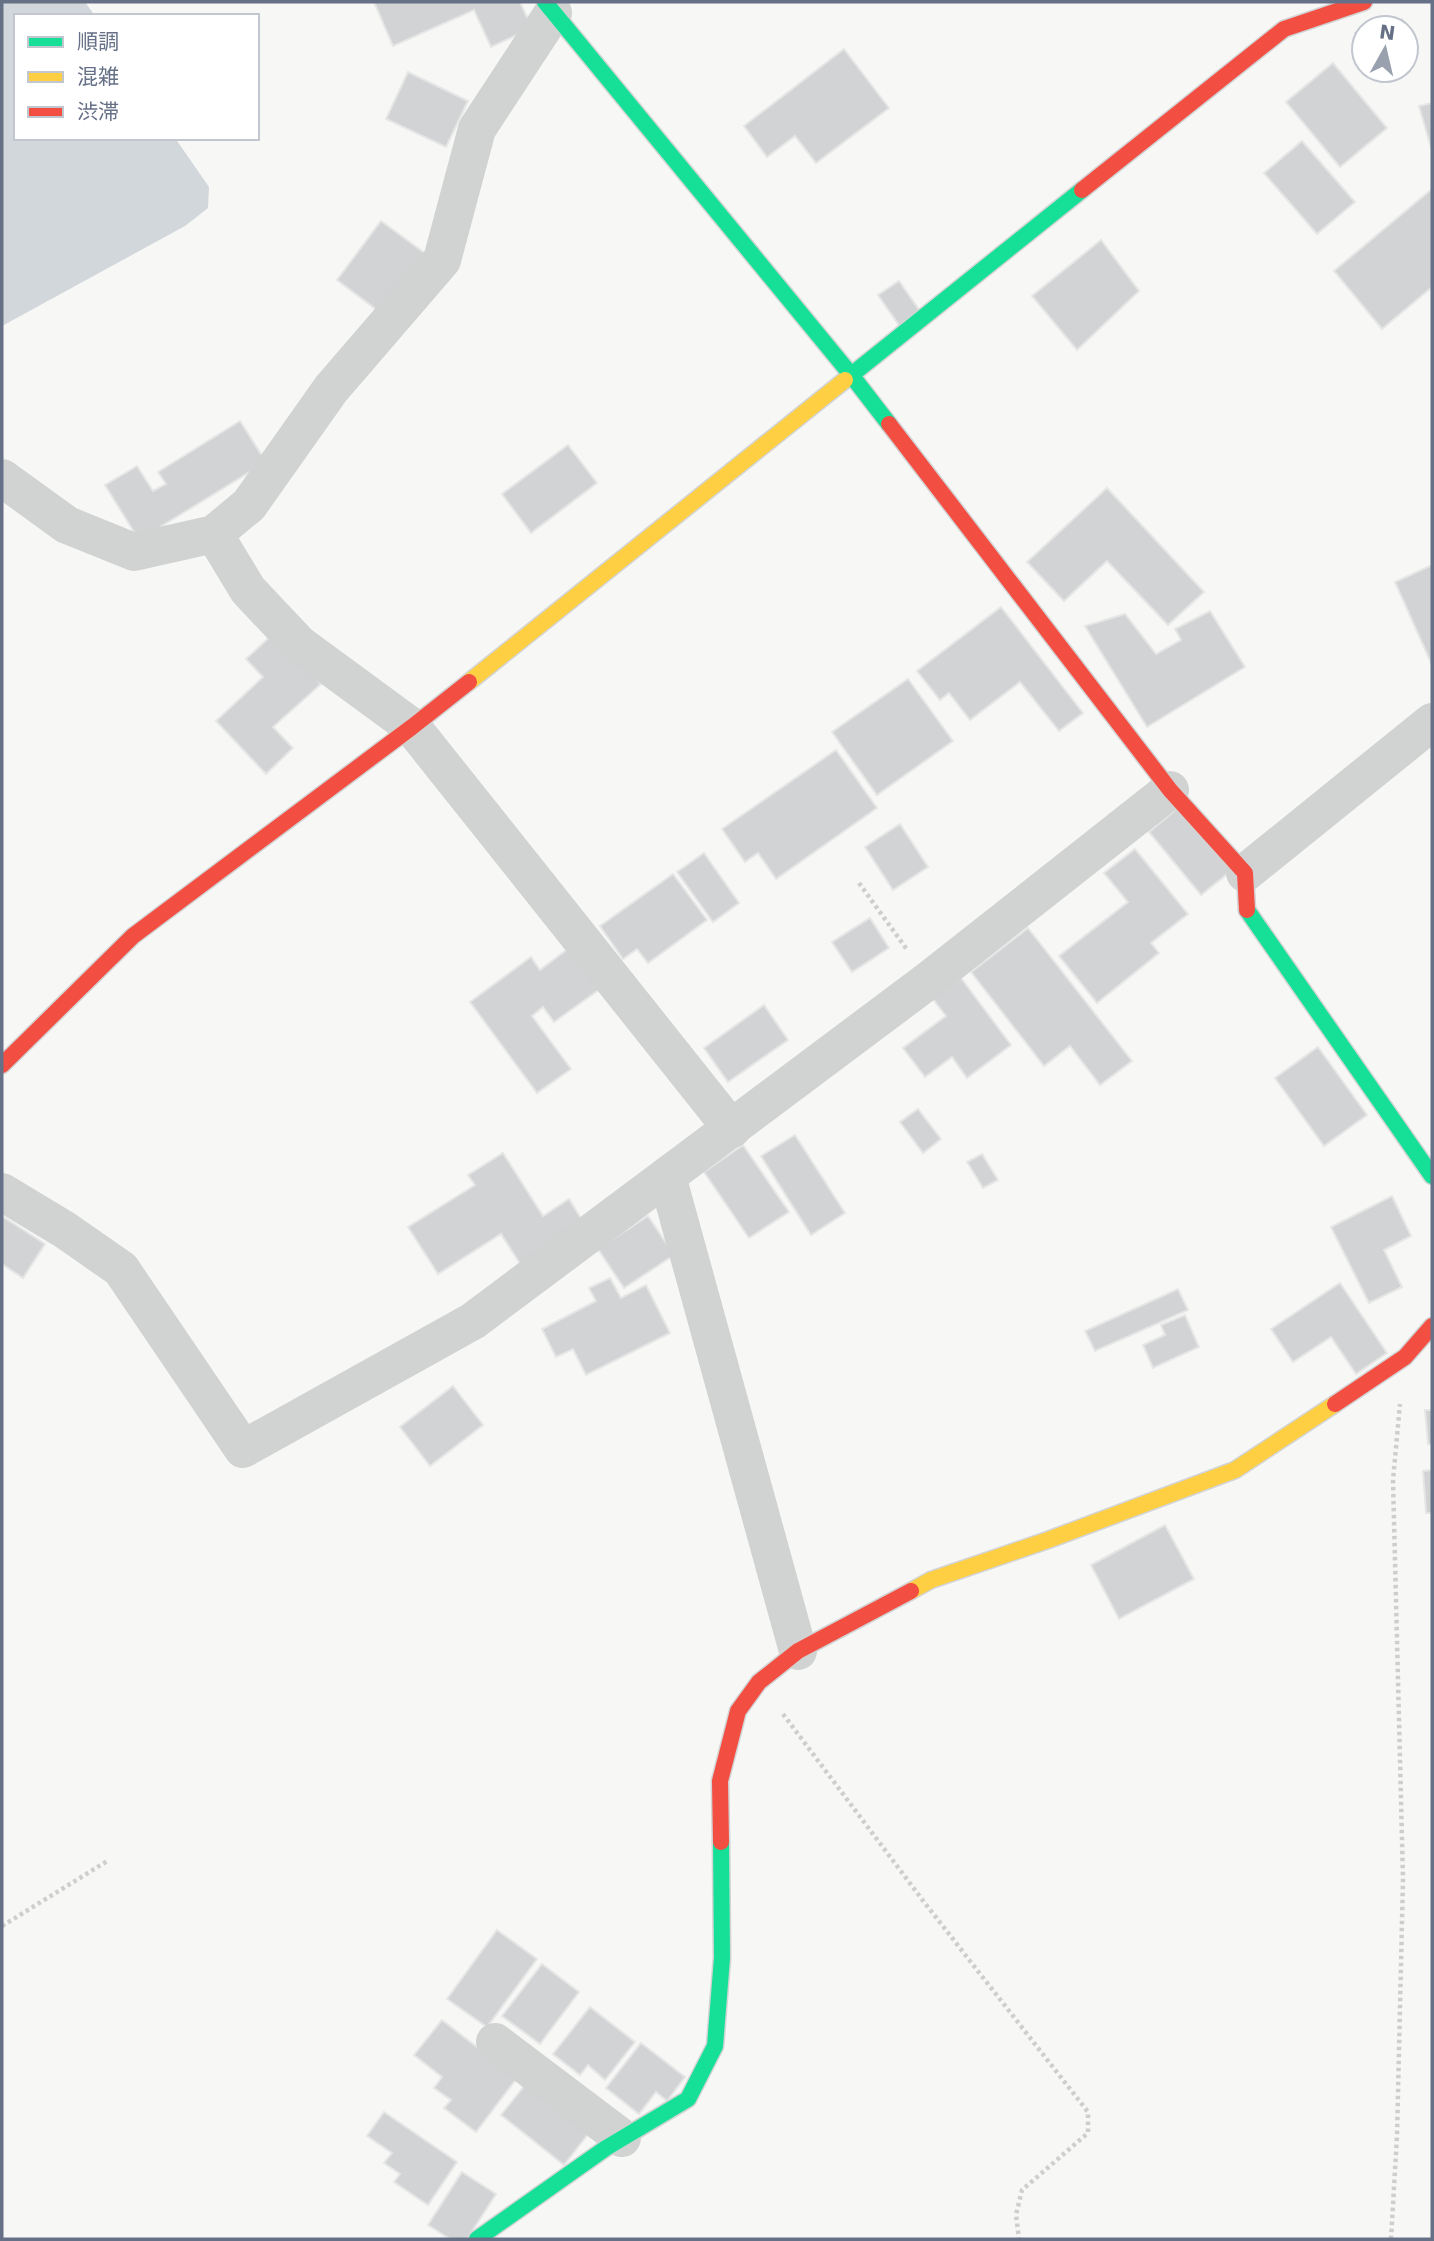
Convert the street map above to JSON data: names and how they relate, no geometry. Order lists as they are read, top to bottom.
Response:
{
  "legend": ["順調", "混雑", "渋滞"],
  "north": "top"
}
